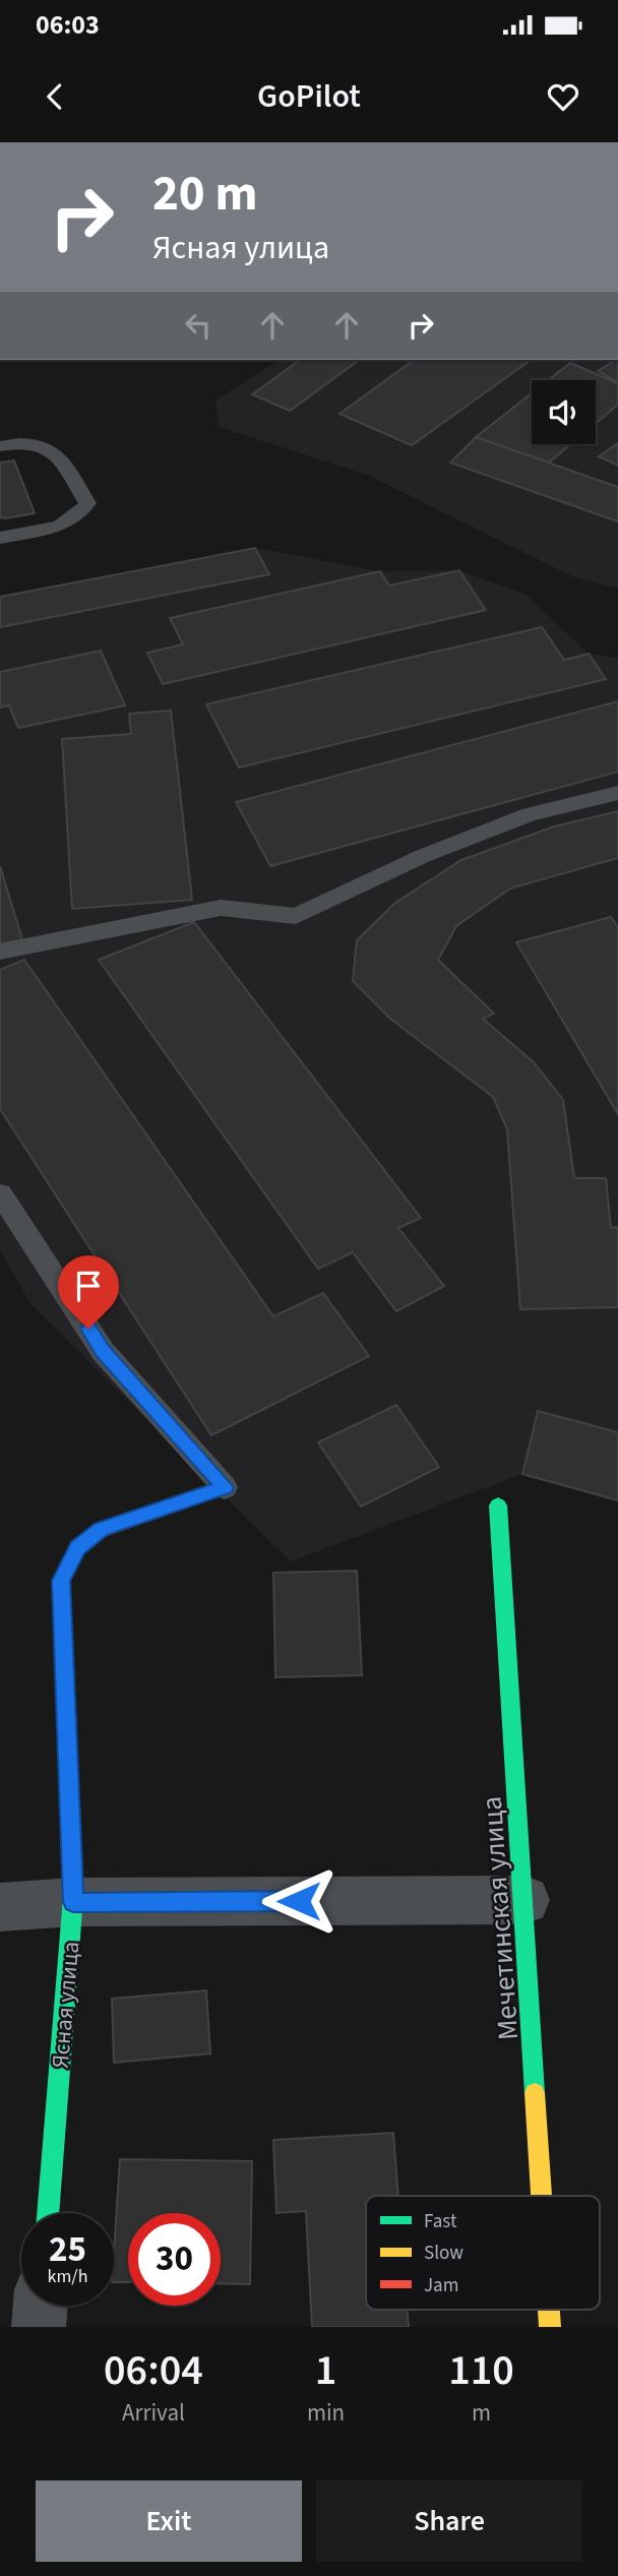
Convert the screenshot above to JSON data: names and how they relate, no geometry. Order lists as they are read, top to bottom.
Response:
{
  "streets": {
    "street": ["Мечетинская улица", "Ясная улица"]
  },
  "legend": ["Fast", "Slow", "Jam"],
  "page": {
    "status": "06:03",
    "header": "GoPilot",
    "turn": ["20 m", "Ясная улица"],
    "speed": "25 km/h",
    "limit": "30",
    "eta": [
      "06:04",
      "Arrival",
      "1",
      "min",
      "110",
      "m"
    ],
    "buttons": ["Exit", "Share"]
  }
}
